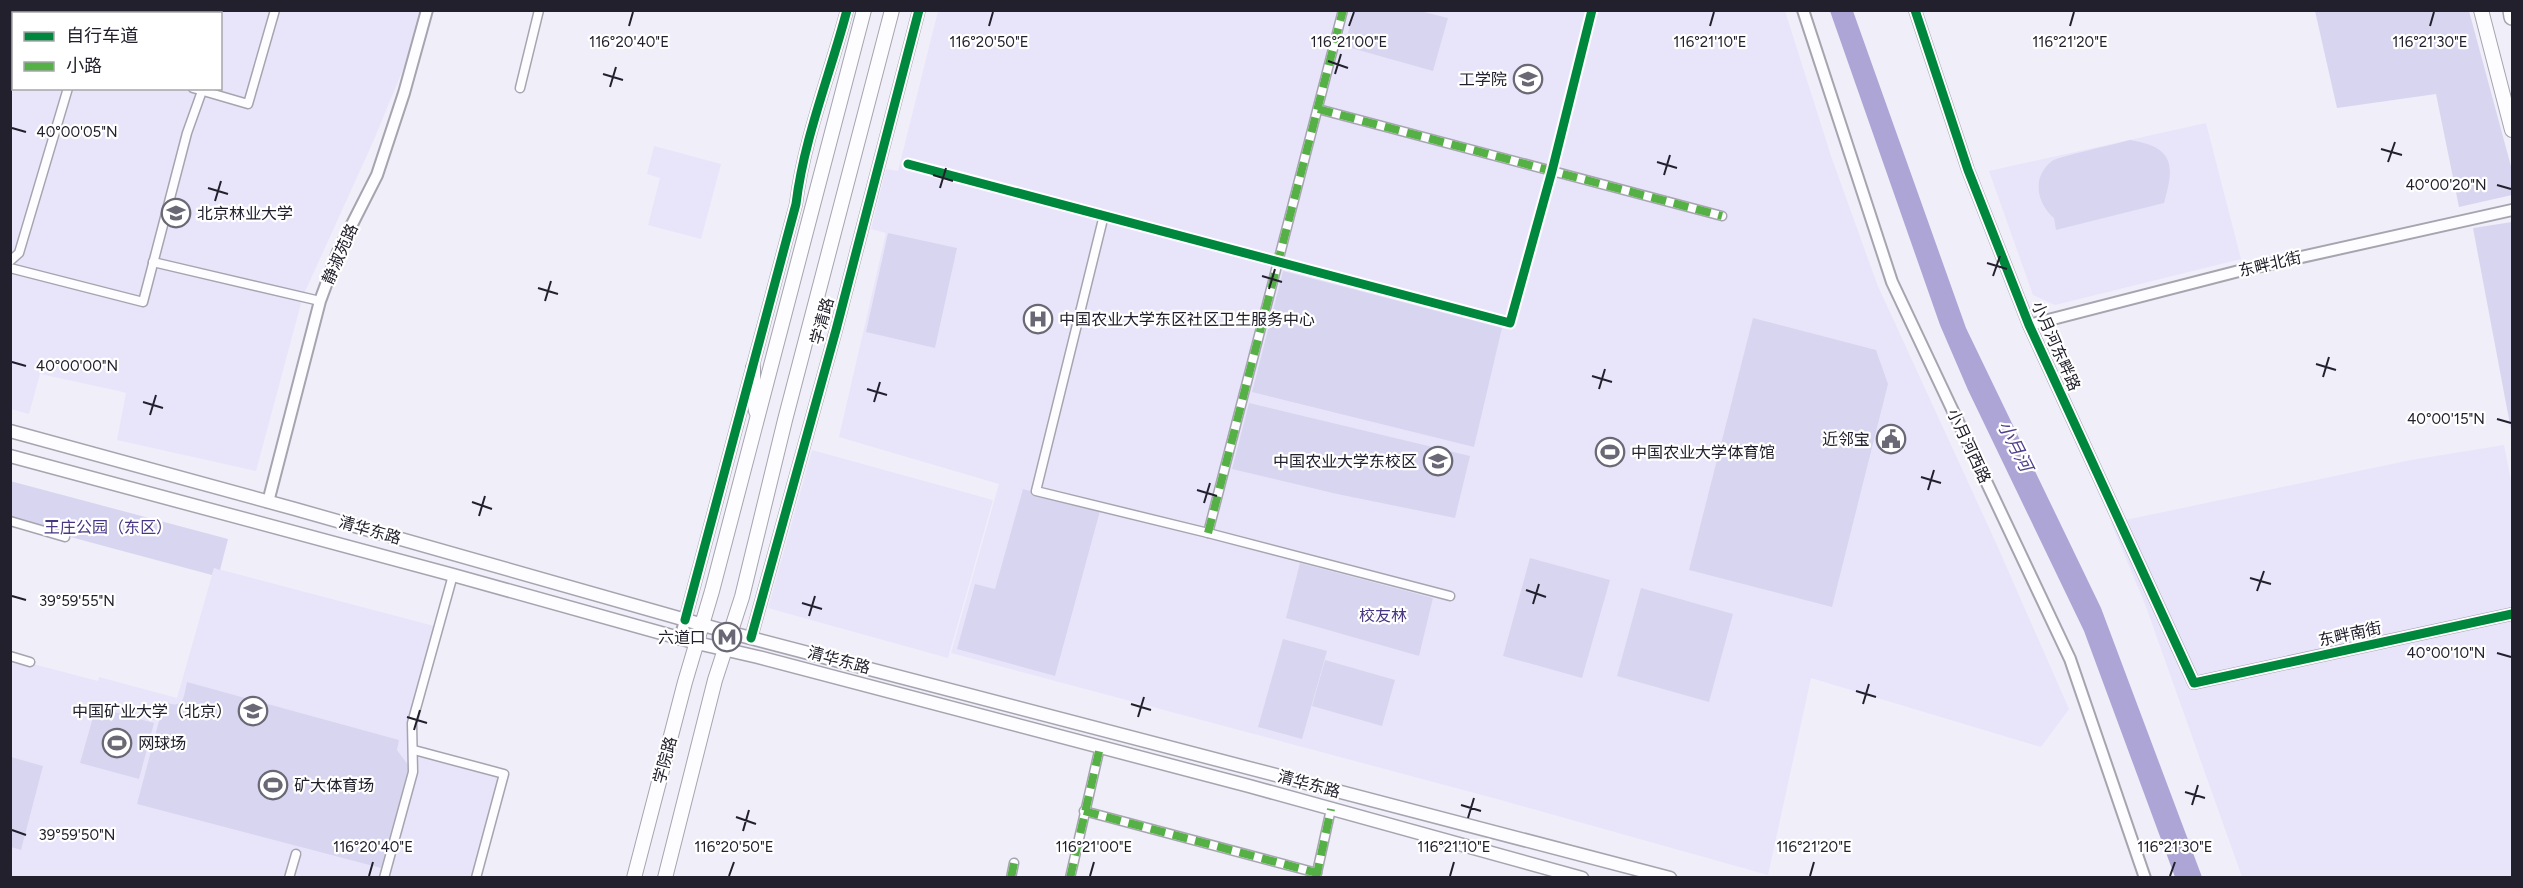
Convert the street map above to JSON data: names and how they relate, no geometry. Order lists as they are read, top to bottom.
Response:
{
  "streets": {
    "main road": ["学清路", "清华东路", "学院路"],
    "street": [
      "静淑苑路",
      "东畔北街",
      "小月河东畔路",
      "小月河西路",
      "东畔南街"
    ]
  },
  "crossings": [
    ["静淑苑路", "清华东路"],
    ["东畔北街", "小月河东畔路"],
    ["学清路", "清华东路"],
    ["学清路", "学院路"],
    ["小月河东畔路", "东畔南街"],
    ["清华东路", "学院路"]
  ],
  "water": ["小月河"],
  "parks": ["王庄公园（东区）", "校友林"],
  "places": {
    "school or university": [
      "工学院",
      "北京林业大学",
      "中国农业大学东校区",
      "中国矿业大学（北京）"
    ],
    "hospital": ["中国农业大学东区社区卫生服务中心"],
    "public building": ["近邻宝"],
    "sports": ["中国农业大学体育馆", "网球场", "矿大体育场"],
    "metro station": ["六道口"]
  },
  "legend": ["自行车道", "小路"],
  "coordinates": [
    "116°20'40\"E",
    "116°20'50\"E",
    "116°21'00\"E",
    "116°21'10\"E",
    "116°21'20\"E",
    "116°21'30\"E",
    "40°00'05\"N",
    "40°00'20\"N",
    "40°00'00\"N",
    "40°00'15\"N",
    "39°59'55\"N",
    "40°00'10\"N",
    "39°59'50\"N"
  ]
}
